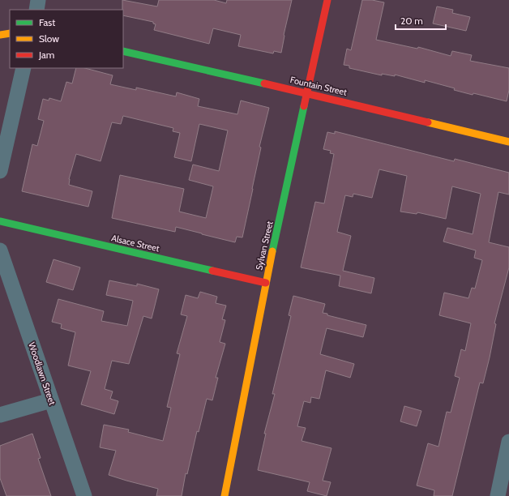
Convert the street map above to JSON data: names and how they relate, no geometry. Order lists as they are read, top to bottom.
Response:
{
  "streets": {
    "street": [
      "Fountain Street",
      "Alsace Street",
      "Sylvan Street",
      "Woodlawn Street"
    ]
  },
  "crossings": [
    ["Fountain Street", "Sylvan Street"],
    ["Alsace Street", "Sylvan Street"]
  ],
  "legend": ["Fast", "Slow", "Jam"],
  "scale_bar": "20 m"
}
